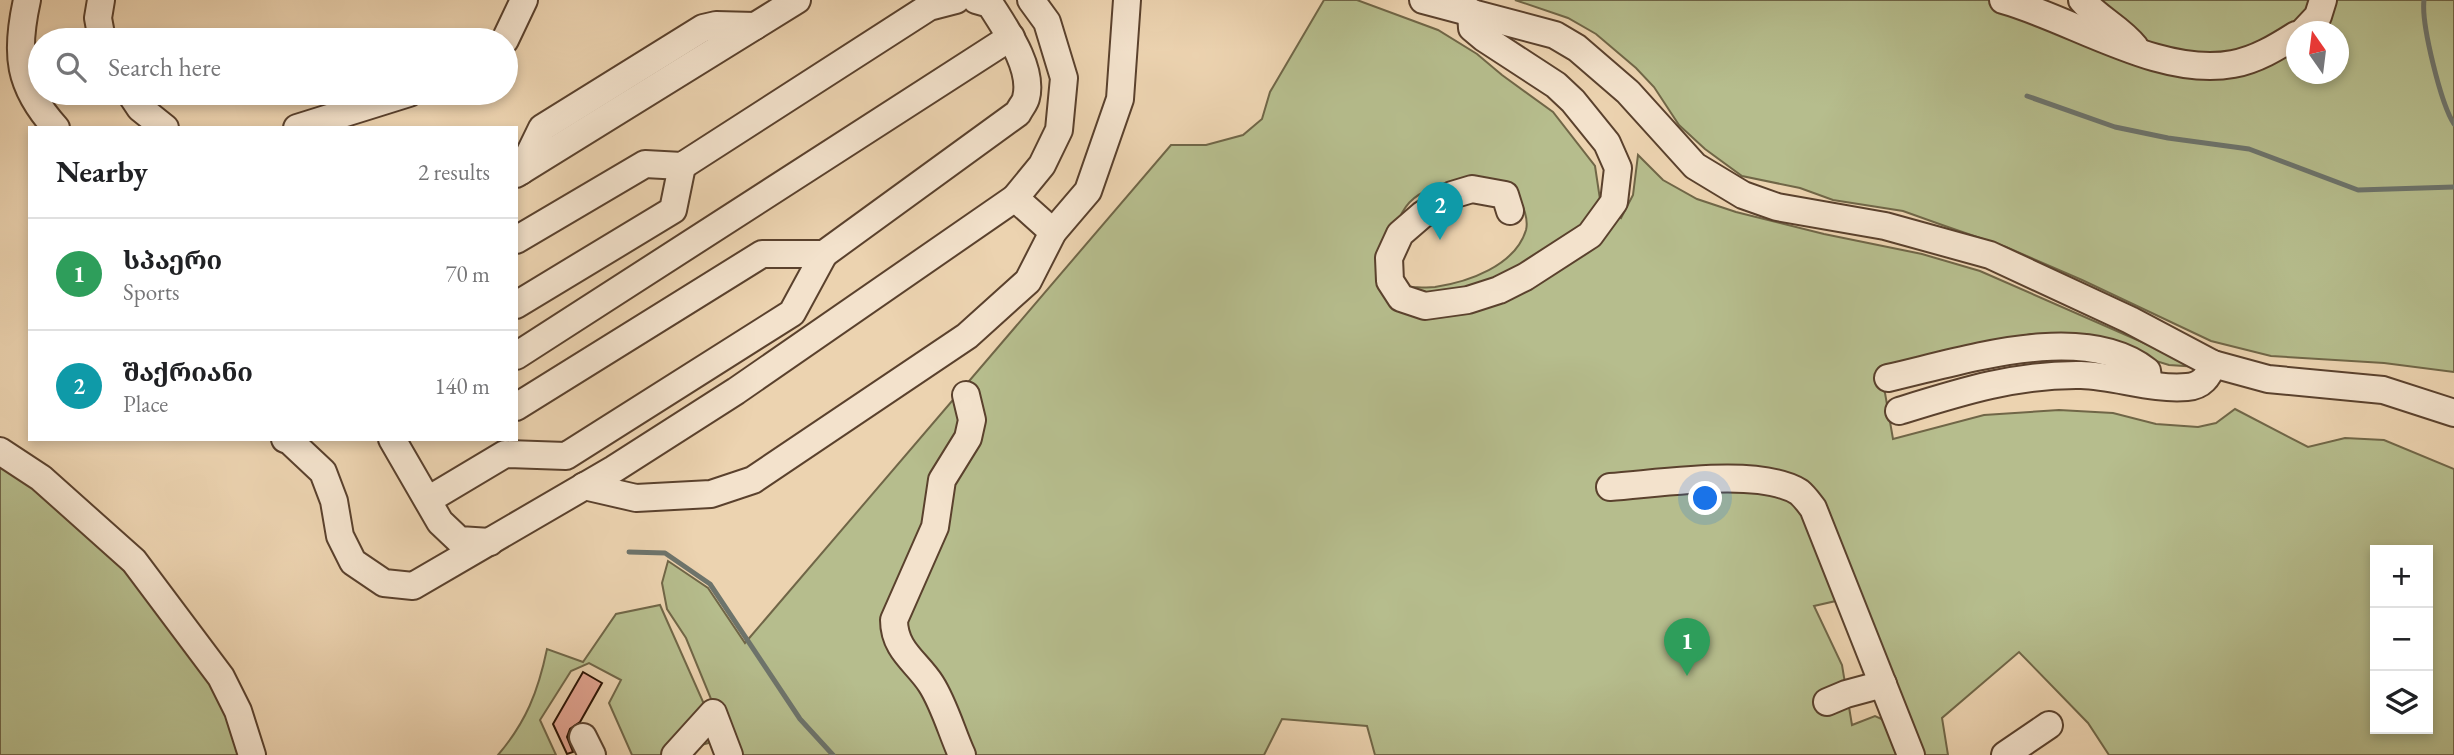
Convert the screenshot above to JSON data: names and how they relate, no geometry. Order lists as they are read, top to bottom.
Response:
{
  "north": "top",
  "page": {
    "search": "Search here",
    "heading": ["Nearby", "2 results"],
    "pins": ["2", "1"],
    "list": [
      {
        "mark": "1",
        "name": "სპაერი",
        "note": "Sports",
        "value": "70 m"
      },
      {
        "mark": "2",
        "name": "შაქრიანი",
        "note": "Place",
        "value": "140 m"
      }
    ],
    "map_buttons": ["+", "−"]
  }
}
